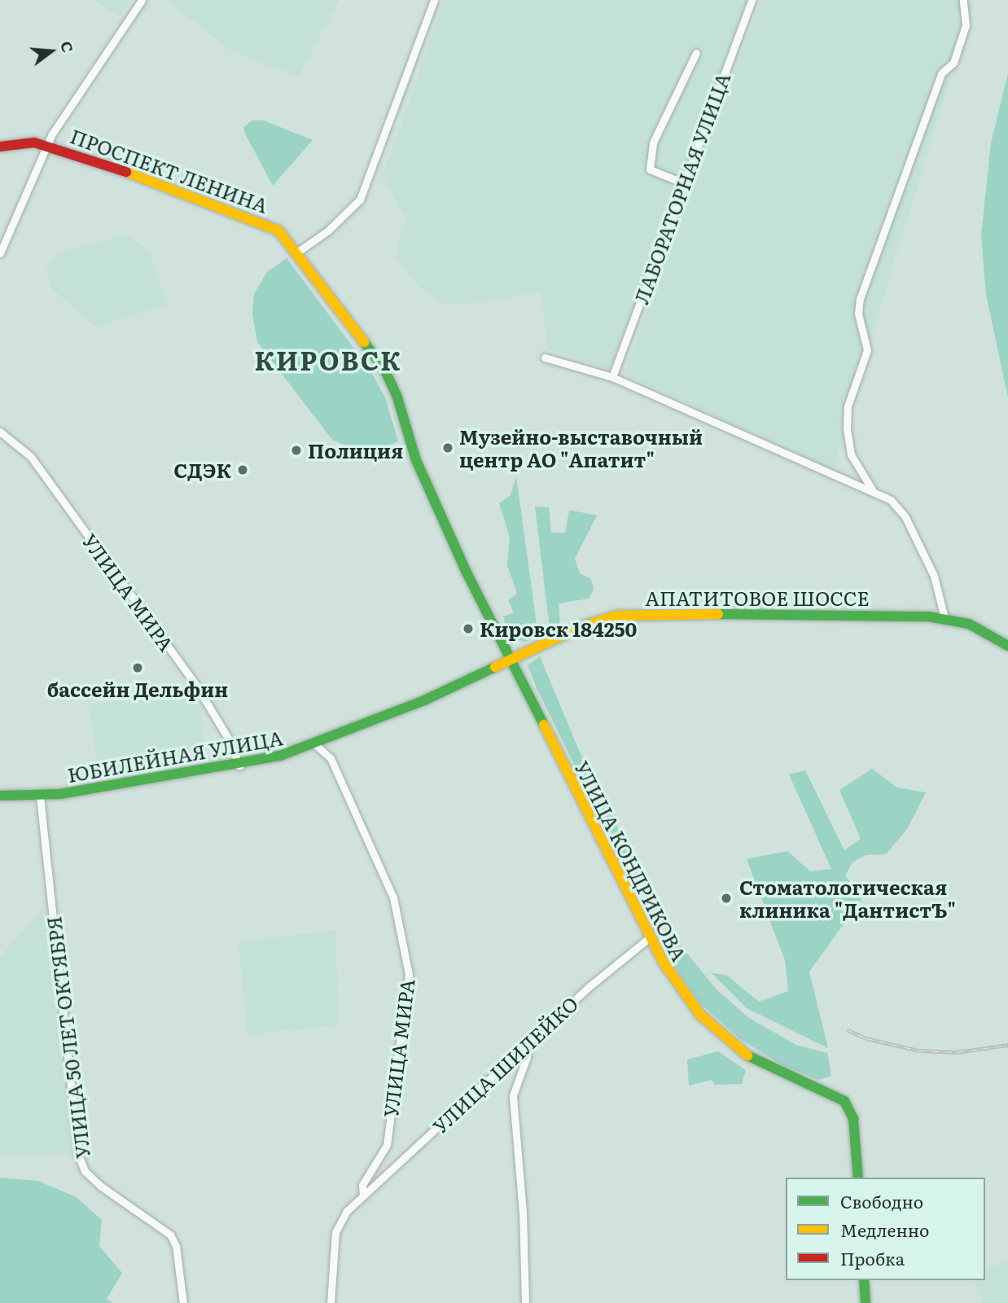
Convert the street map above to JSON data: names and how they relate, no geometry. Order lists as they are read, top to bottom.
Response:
{
  "streets": {
    "street": [
      "ПРОСПЕКТ ЛЕНИНА",
      "ЛАБОРАТОРНАЯ УЛИЦА",
      "УЛИЦА МИРА",
      "АПАТИТОВОЕ ШОССЕ",
      "ЮБИЛЕЙНАЯ УЛИЦА",
      "УЛИЦА КОНДРИКОВА",
      "УЛИЦА 50 ЛЕТ ОКТЯБРЯ",
      "УЛИЦА ШИЛЕЙКО"
    ]
  },
  "crossings": [
    ["ПРОСПЕКТ ЛЕНИНА", "АПАТИТОВОЕ ШОССЕ"],
    ["ПРОСПЕКТ ЛЕНИНА", "ЮБИЛЕЙНАЯ УЛИЦА"],
    ["ПРОСПЕКТ ЛЕНИНА", "УЛИЦА КОНДРИКОВА"],
    ["УЛИЦА МИРА", "ЮБИЛЕЙНАЯ УЛИЦА"],
    ["УЛИЦА МИРА", "УЛИЦА ШИЛЕЙКО"],
    ["АПАТИТОВОЕ ШОССЕ", "ЮБИЛЕЙНАЯ УЛИЦА"],
    ["АПАТИТОВОЕ ШОССЕ", "УЛИЦА КОНДРИКОВА"],
    ["ЮБИЛЕЙНАЯ УЛИЦА", "УЛИЦА КОНДРИКОВА"],
    ["ЮБИЛЕЙНАЯ УЛИЦА", "УЛИЦА 50 ЛЕТ ОКТЯБРЯ"],
    ["УЛИЦА КОНДРИКОВА", "УЛИЦА ШИЛЕЙКО"]
  ],
  "districts": ["КИРОВСК"],
  "places": [
    "Музейно-выставочный центр АО \"Апатит\"",
    "Полиция",
    "СДЭК",
    "Кировск 184250",
    "бассейн Дельфин",
    "Стоматологическая клиника \"ДантистЪ\""
  ],
  "legend": ["Свободно", "Медленно", "Пробка"],
  "north": "right"
}
